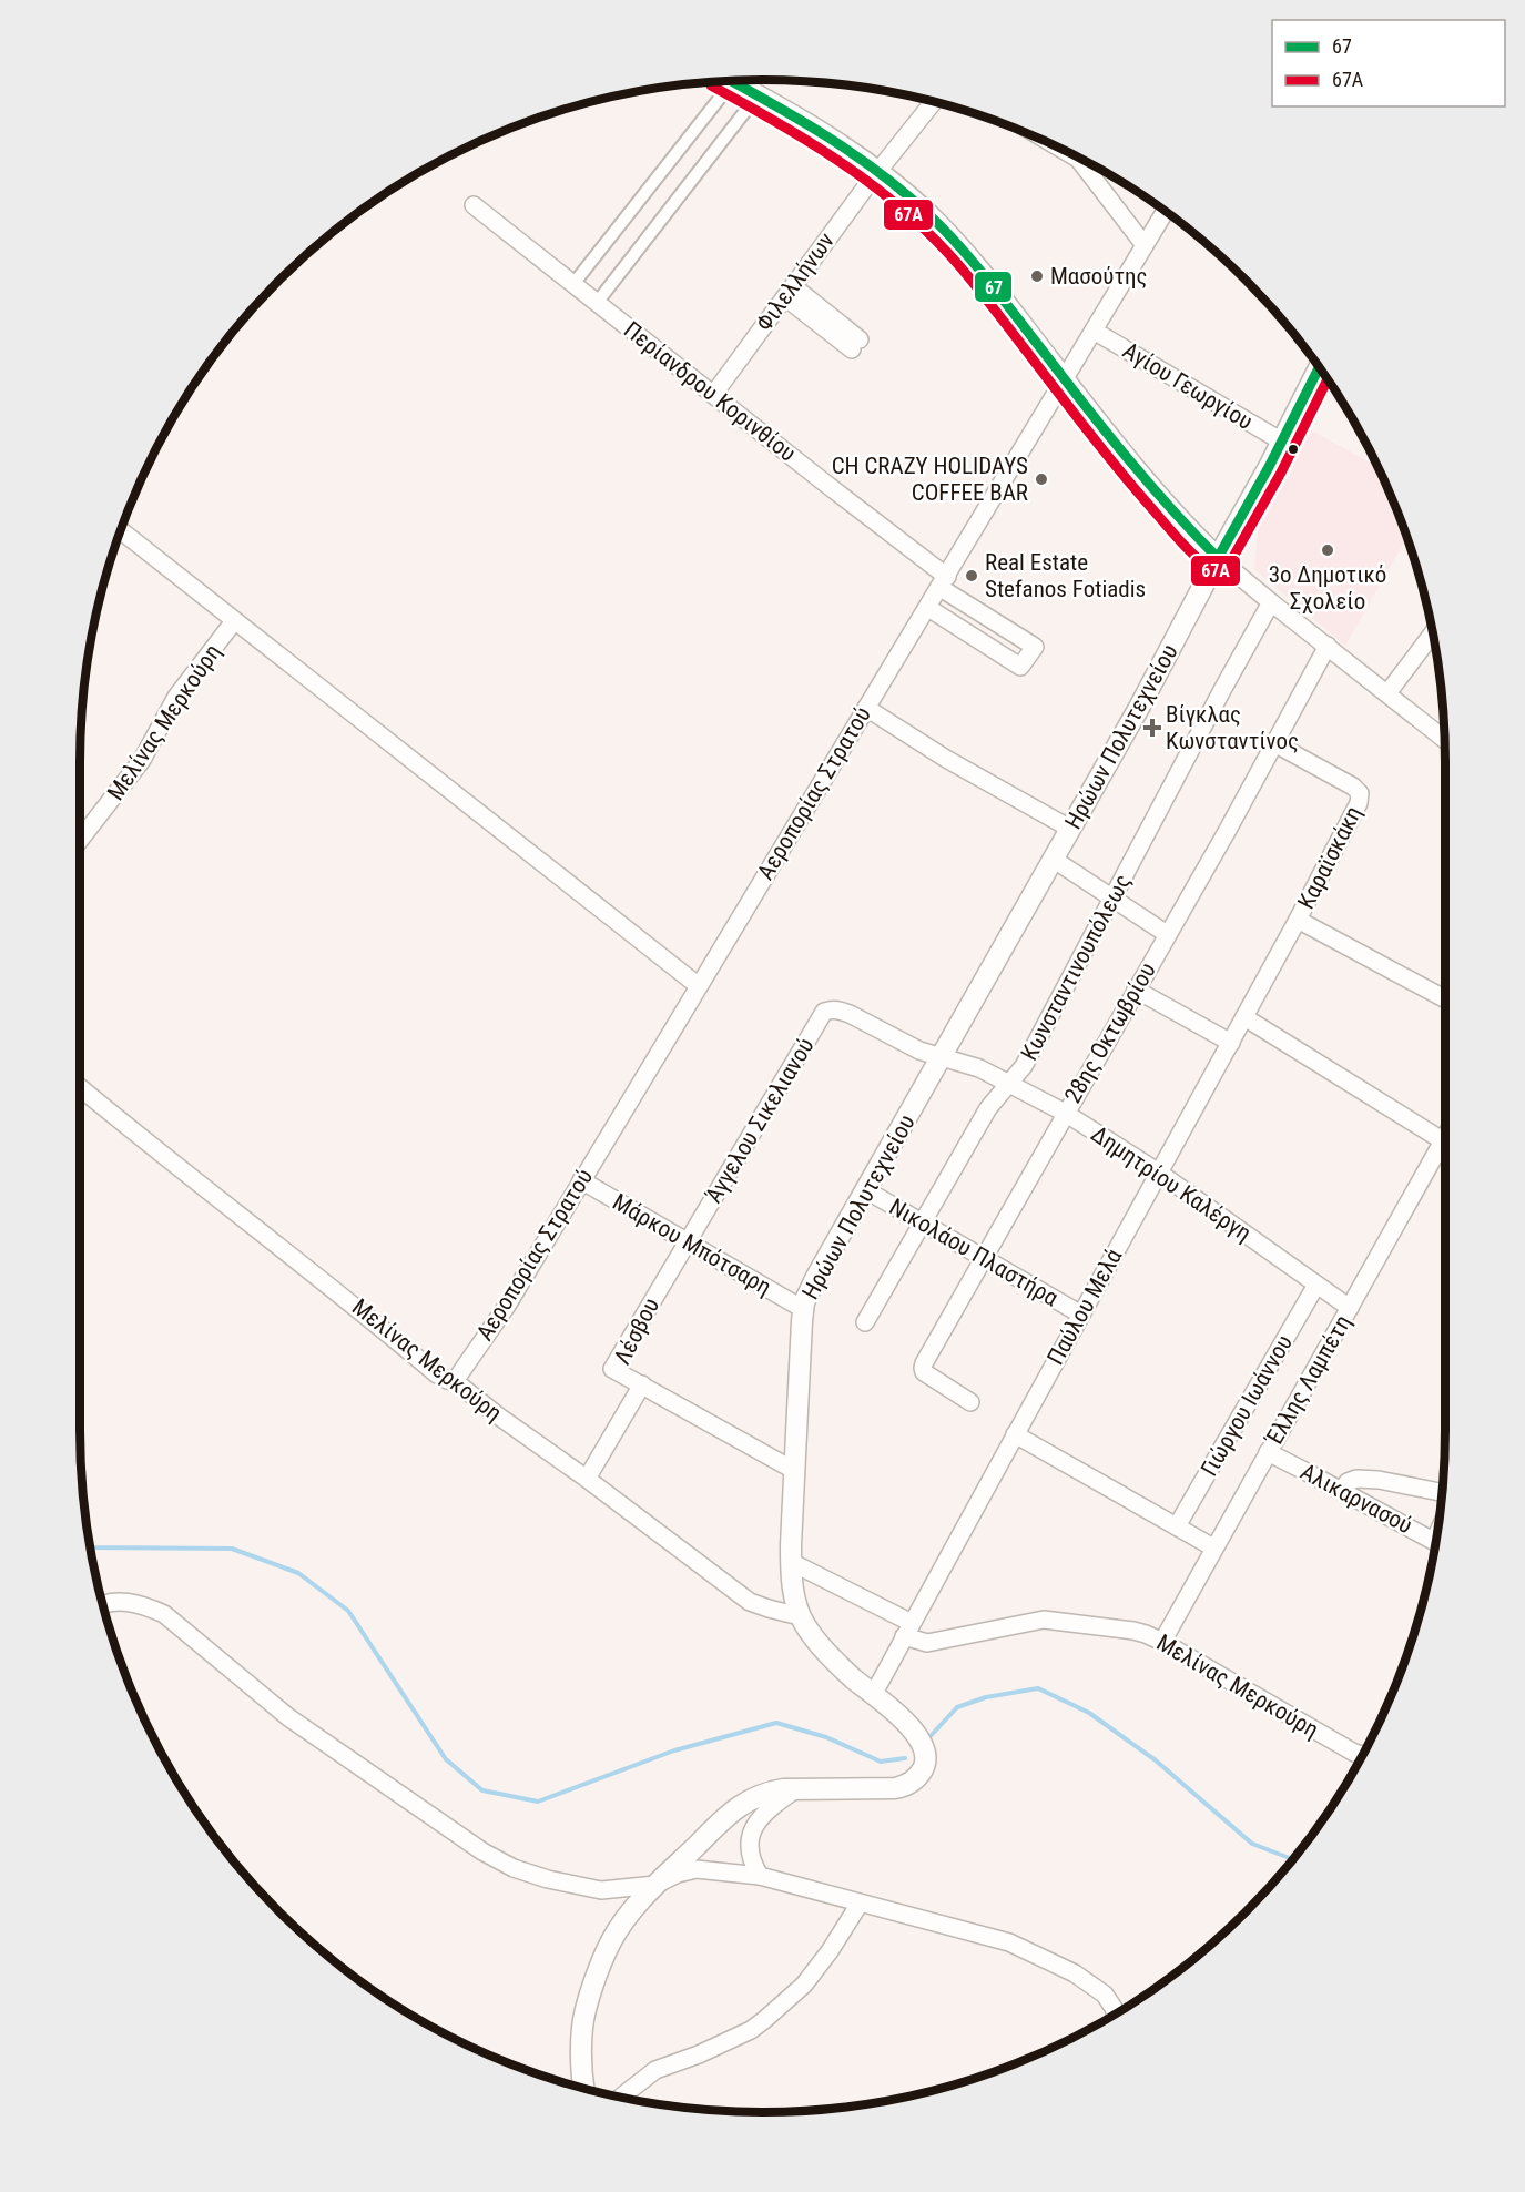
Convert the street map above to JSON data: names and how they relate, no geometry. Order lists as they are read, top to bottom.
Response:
{
  "streets": {
    "street": [
      "Φιλελλήνων",
      "Αγίου Γεωργίου",
      "Περίανδρου Κορινθίου",
      "Μελίνας Μερκούρη",
      "Ηρώων Πολυτεχνείου",
      "Αεροπορίας Στρατού",
      "Καραϊσκάκη",
      "Κωνσταντινουπόλεως",
      "28ης Οκτωβρίου",
      "Άγγελου Σικελιανού",
      "Δημητρίου Καλέργη",
      "Μάρκου Μπότσαρη",
      "Νικολάου Πλαστήρα",
      "Παύλου Μελά",
      "Λέσβου",
      "Έλλης Λαμπέτη",
      "Γιώργου Ιωάννου",
      "Αλικαρνασού"
    ]
  },
  "crossings": [
    ["Φιλελλήνων", "Περίανδρου Κορινθίου"],
    ["Αγίου Γεωργίου", "Ηρώων Πολυτεχνείου"],
    ["Αγίου Γεωργίου", "Αεροπορίας Στρατού"],
    ["Περίανδρου Κορινθίου", "Αεροπορίας Στρατού"],
    ["Μελίνας Μερκούρη", "Ηρώων Πολυτεχνείου"],
    ["Μελίνας Μερκούρη", "Αεροπορίας Στρατού"],
    ["Μελίνας Μερκούρη", "Παύλου Μελά"],
    ["Μελίνας Μερκούρη", "Λέσβου"],
    ["Μελίνας Μερκούρη", "Έλλης Λαμπέτη"],
    ["Ηρώων Πολυτεχνείου", "Δημητρίου Καλέργη"],
    ["Ηρώων Πολυτεχνείου", "Μάρκου Μπότσαρη"],
    ["Ηρώων Πολυτεχνείου", "Νικολάου Πλαστήρα"],
    ["Ηρώων Πολυτεχνείου", "Παύλου Μελά"],
    ["Αεροπορίας Στρατού", "Μάρκου Μπότσαρη"],
    ["Καραϊσκάκη", "28ης Οκτωβρίου"],
    ["Καραϊσκάκη", "Παύλου Μελά"],
    ["Κωνσταντινουπόλεως", "Δημητρίου Καλέργη"],
    ["Κωνσταντινουπόλεως", "Νικολάου Πλαστήρα"],
    ["28ης Οκτωβρίου", "Δημητρίου Καλέργη"],
    ["28ης Οκτωβρίου", "Νικολάου Πλαστήρα"],
    ["Άγγελου Σικελιανού", "Δημητρίου Καλέργη"],
    ["Άγγελου Σικελιανού", "Μάρκου Μπότσαρη"],
    ["Άγγελου Σικελιανού", "Λέσβου"],
    ["Δημητρίου Καλέργη", "Παύλου Μελά"],
    ["Δημητρίου Καλέργη", "Έλλης Λαμπέτη"],
    ["Δημητρίου Καλέργη", "Γιώργου Ιωάννου"],
    ["Μάρκου Μπότσαρη", "Λέσβου"],
    ["Νικολάου Πλαστήρα", "Παύλου Μελά"],
    ["Έλλης Λαμπέτη", "Αλικαρνασού"]
  ],
  "places": {
    "other": [
      "Μασούτης",
      "CH CRAZY HOLIDAYS COFFEE BAR",
      "3ο Δημοτικό Σχολείο",
      "Real Estate Stefanos Fotiadis"
    ],
    "health": ["Βίγκλας Κωνσταντίνος"]
  },
  "lines": ["transit line 67", "transit line 67Α"],
  "legend": ["67", "67Α"]
}
